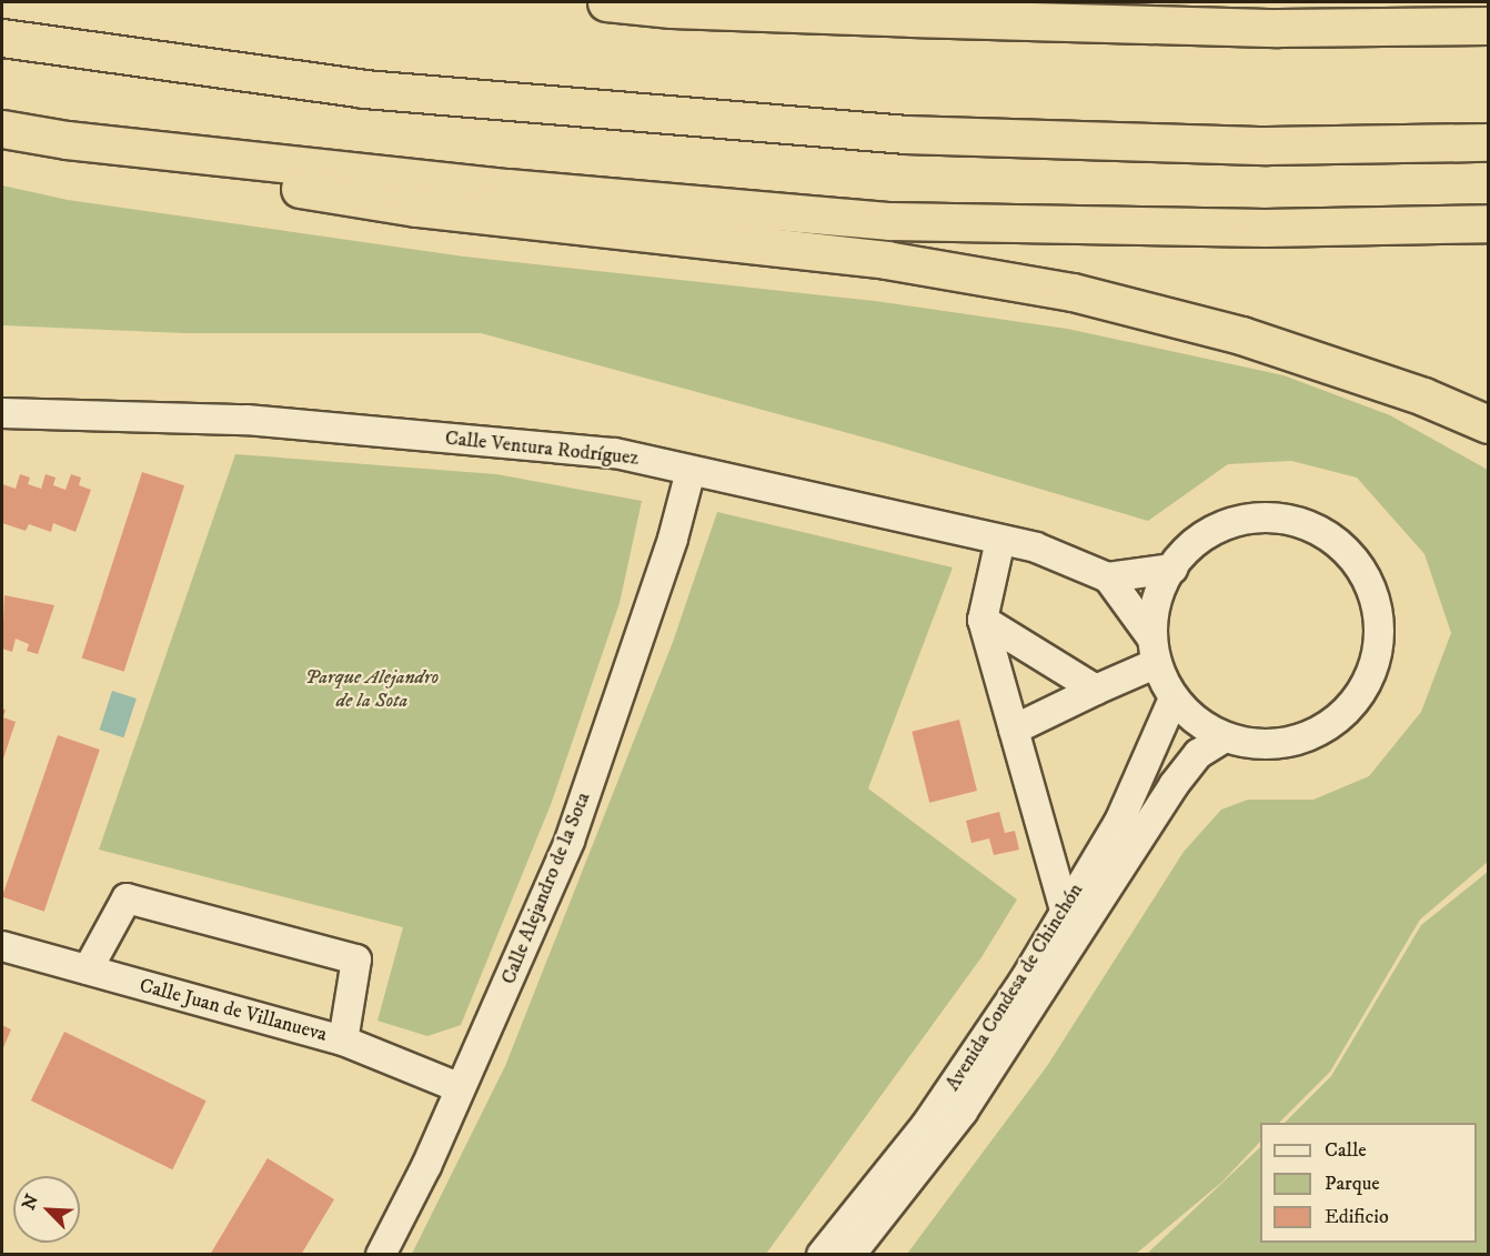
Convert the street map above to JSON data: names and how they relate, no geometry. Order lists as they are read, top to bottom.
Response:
{
  "streets": {
    "street": [
      "Calle Ventura Rodríguez",
      "Calle Alejandro de la Sota",
      "Avenida Condesa de Chinchón",
      "Calle Juan de Villanueva"
    ]
  },
  "crossings": [
    ["Calle Ventura Rodríguez", "Calle Alejandro de la Sota"],
    ["Calle Ventura Rodríguez", "Avenida Condesa de Chinchón"],
    ["Calle Alejandro de la Sota", "Calle Juan de Villanueva"]
  ],
  "parks": ["Parque Alejandro de la Sota"],
  "legend": ["Calle", "Parque", "Edificio"],
  "north": "top left"
}
